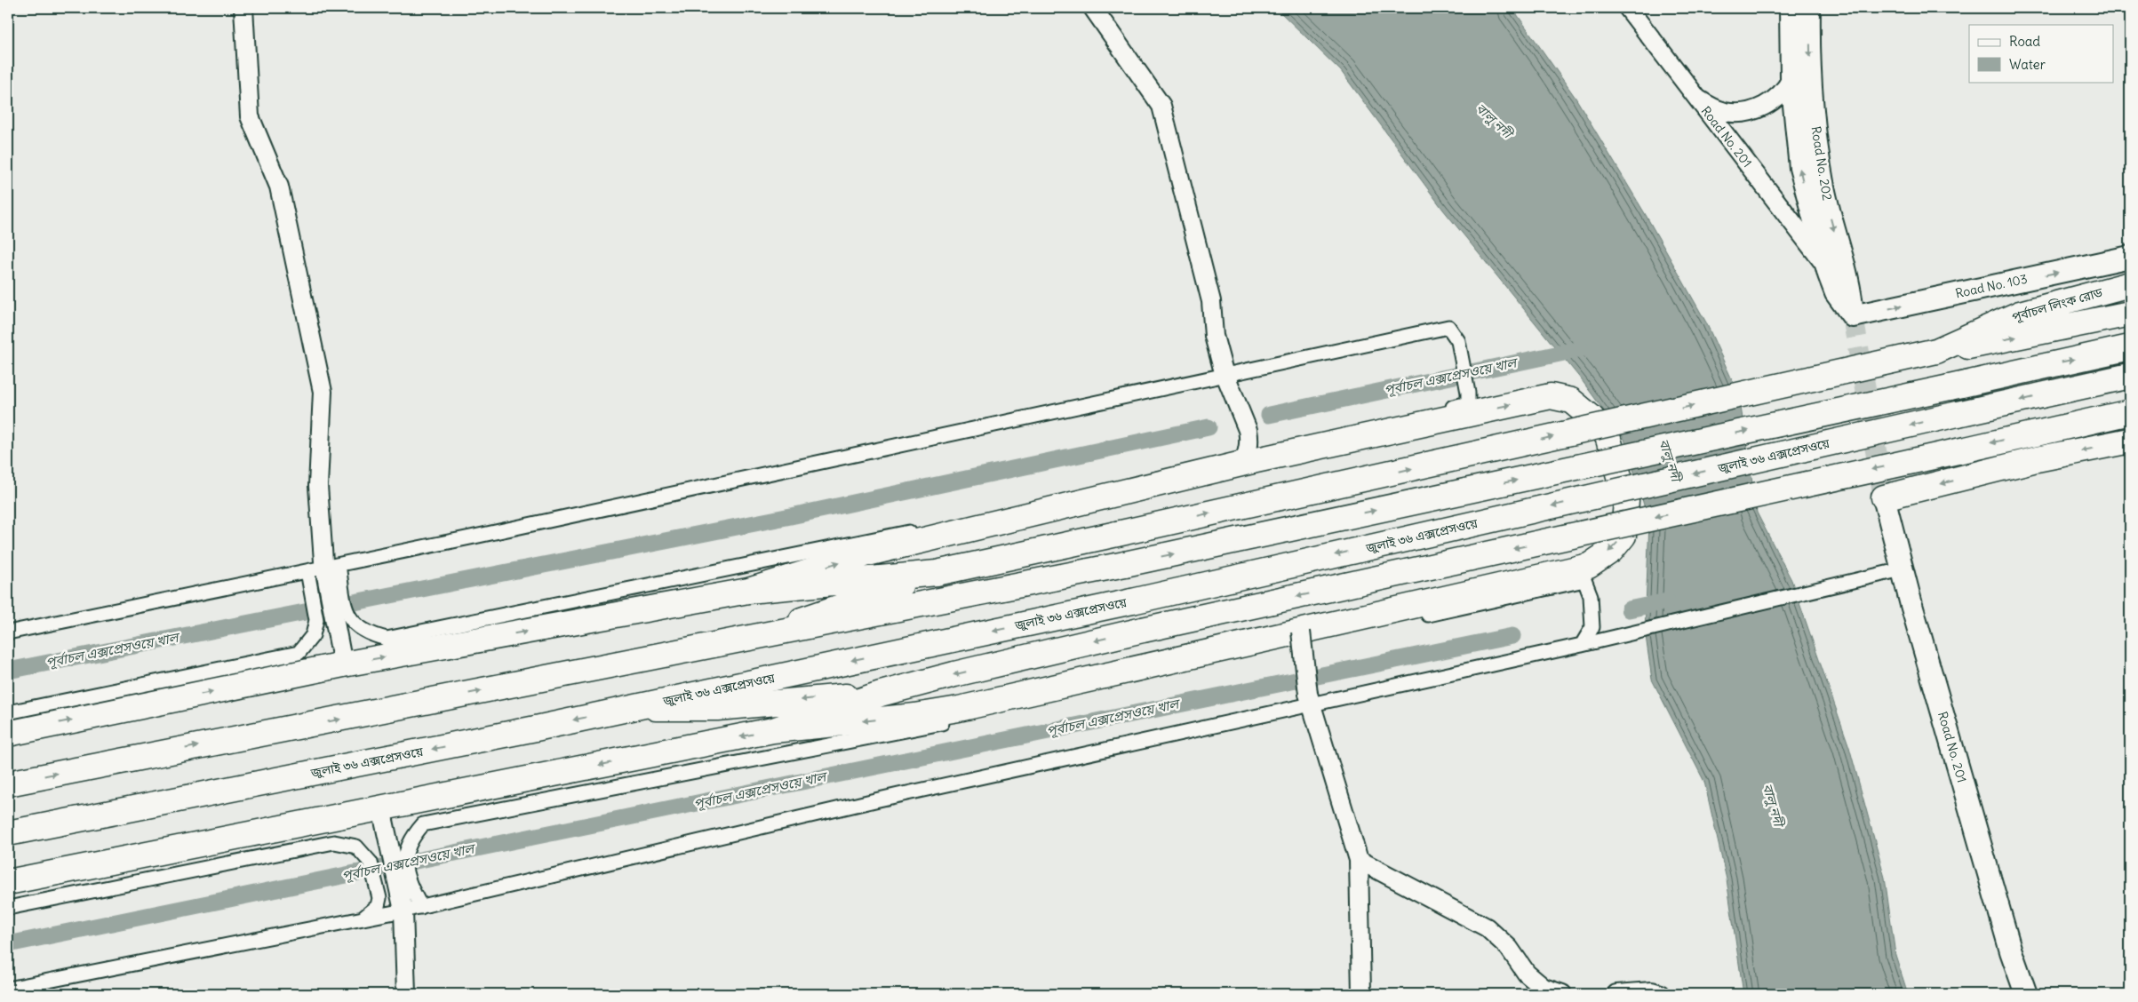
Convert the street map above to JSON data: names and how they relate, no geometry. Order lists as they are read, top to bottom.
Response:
{
  "streets": {
    "main road": ["পূর্বাচল লিংক রোড", "জুলাই ৩৬ এক্সপ্রেসওয়ে"],
    "street": ["Road No. 201", "Road No. 202", "Road No. 103"]
  },
  "crossings": [
    ["Road No. 201", "Road No. 202"],
    ["Road No. 201", "Road No. 103"],
    ["Road No. 202", "Road No. 103"]
  ],
  "one_way": ["Road No. 202", "Road No. 103"],
  "water": ["বালু নদী", "পূর্বাচল এক্সপ্রেসওয়ে খাল"],
  "legend": ["Road", "Water"]
}
